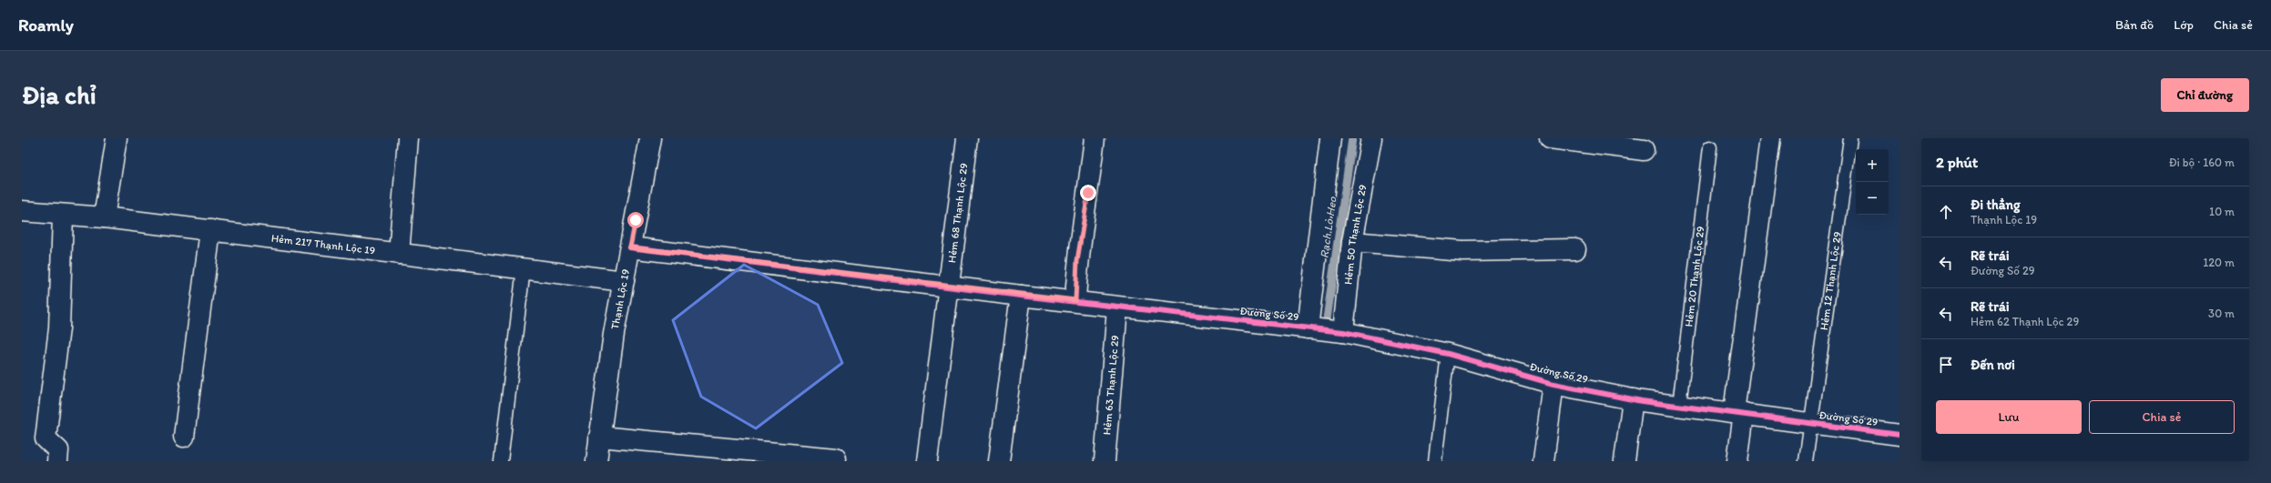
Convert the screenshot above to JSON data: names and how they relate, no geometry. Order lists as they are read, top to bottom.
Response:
{
  "streets": {
    "street": [
      "Hẻm 68 Thạnh Lộc 29",
      "Hẻm 50 Thạnh Lộc 29",
      "Hẻm 217 Thạnh Lộc 19",
      "Thạnh Lộc 19",
      "Đường Số 29",
      "Hẻm 63 Thạnh Lộc 29"
    ],
    "lane": ["Hẻm 20 Thạnh Lộc 29", "Hẻm 12 Thạnh Lộc 29"]
  },
  "crossings": [
    ["Hẻm 68 Thạnh Lộc 29", "Đường Số 29"],
    ["Hẻm 50 Thạnh Lộc 29", "Đường Số 29"],
    ["Hẻm 217 Thạnh Lộc 19", "Thạnh Lộc 19"],
    ["Hẻm 20 Thạnh Lộc 29", "Đường Số 29"],
    ["Hẻm 12 Thạnh Lộc 29", "Đường Số 29"],
    ["Thạnh Lộc 19", "Đường Số 29"],
    ["Đường Số 29", "Hẻm 63 Thạnh Lộc 29"]
  ],
  "water": ["Rạch Lò Heo"],
  "page": {
    "header": "Roamly",
    "nav": ["Bản đồ", "Lớp", "Chia sẻ"],
    "buttons": [
      "Chỉ đường",
      ["Lưu", "Chia sẻ"]
    ],
    "title": "Địa chỉ",
    "heading": ["2 phút", "Đi bộ · 160 m"],
    "map_buttons": ["+", "−"],
    "list": [
      ["Đi thẳng", "Thạnh Lộc 19", "10 m"],
      ["Rẽ trái", "Đường Số 29", "120 m"],
      ["Rẽ trái", "Hẻm 62 Thạnh Lộc 29", "30 m"],
      "Đến nơi"
    ]
  }
}
